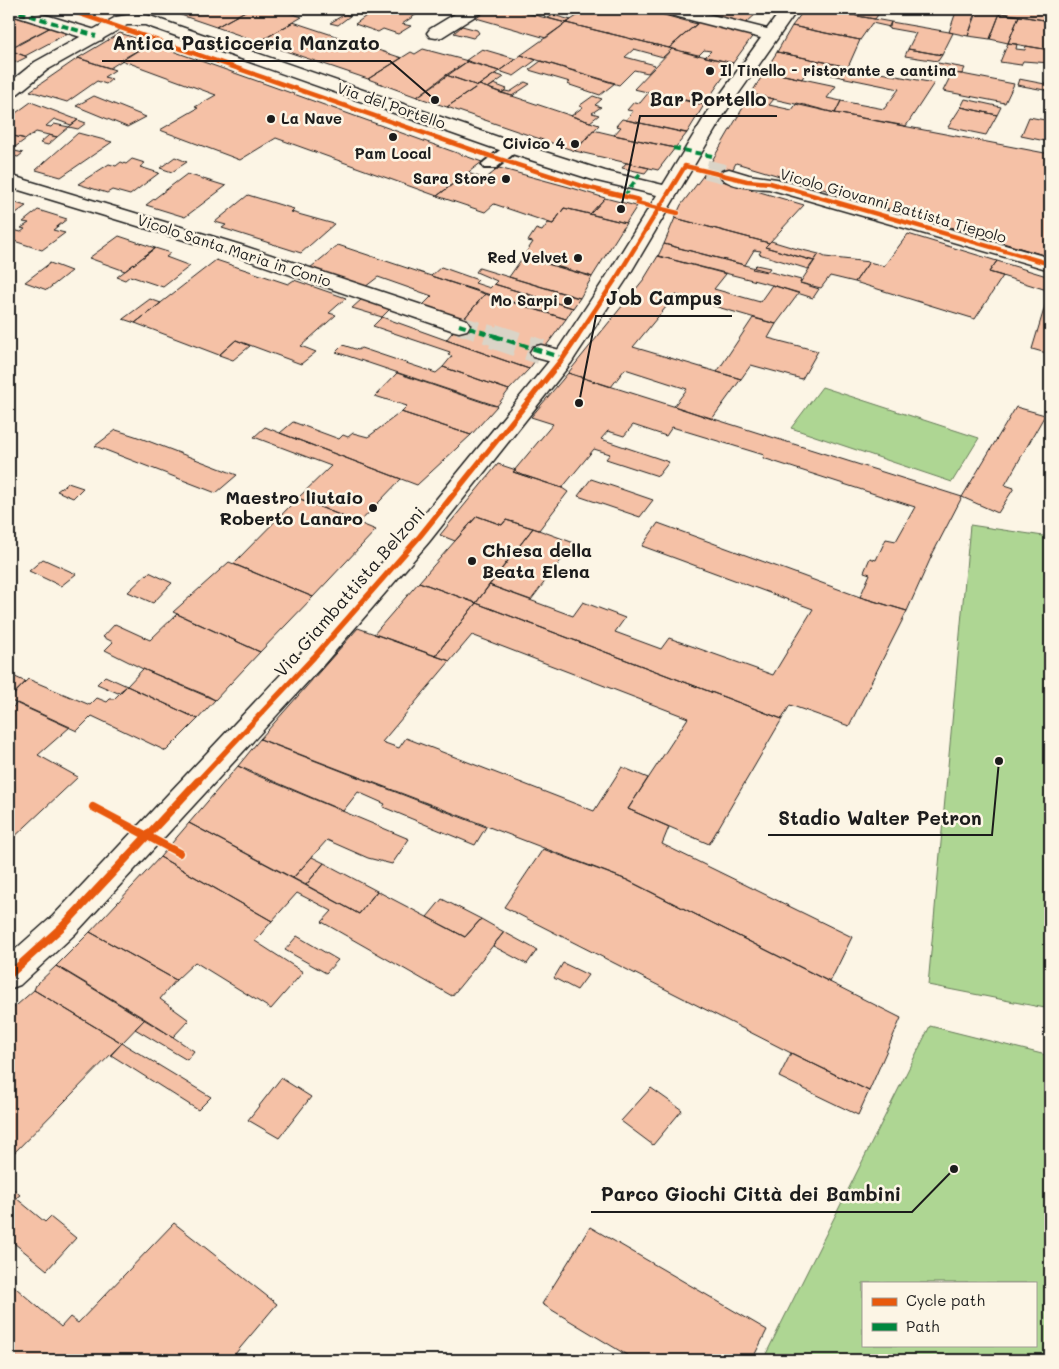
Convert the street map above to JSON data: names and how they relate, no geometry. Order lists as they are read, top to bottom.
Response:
{
  "streets": {
    "street": [
      "Via del Portello",
      "Vicolo Giovanni Battista Tiepolo",
      "Vicolo Santa Maria in Conio",
      "Via Giambattista Belzoni"
    ]
  },
  "crossings": [
    ["Via del Portello", "Via Giambattista Belzoni"]
  ],
  "places": [
    "Il Tinello - ristorante e cantina",
    "Antica Pasticceria Manzato",
    "La Nave",
    "Pam Local",
    "Civico 4",
    "Sara Store",
    "Bar Portello",
    "Red Velvet",
    "Mo Sarpi",
    "Job Campus",
    "Maestro liutaio Roberto Lanaro",
    "Chiesa della Beata Elena",
    "Stadio Walter Petron",
    "Parco Giochi Città dei Bambini"
  ],
  "legend": ["Cycle path", "Path"]
}
